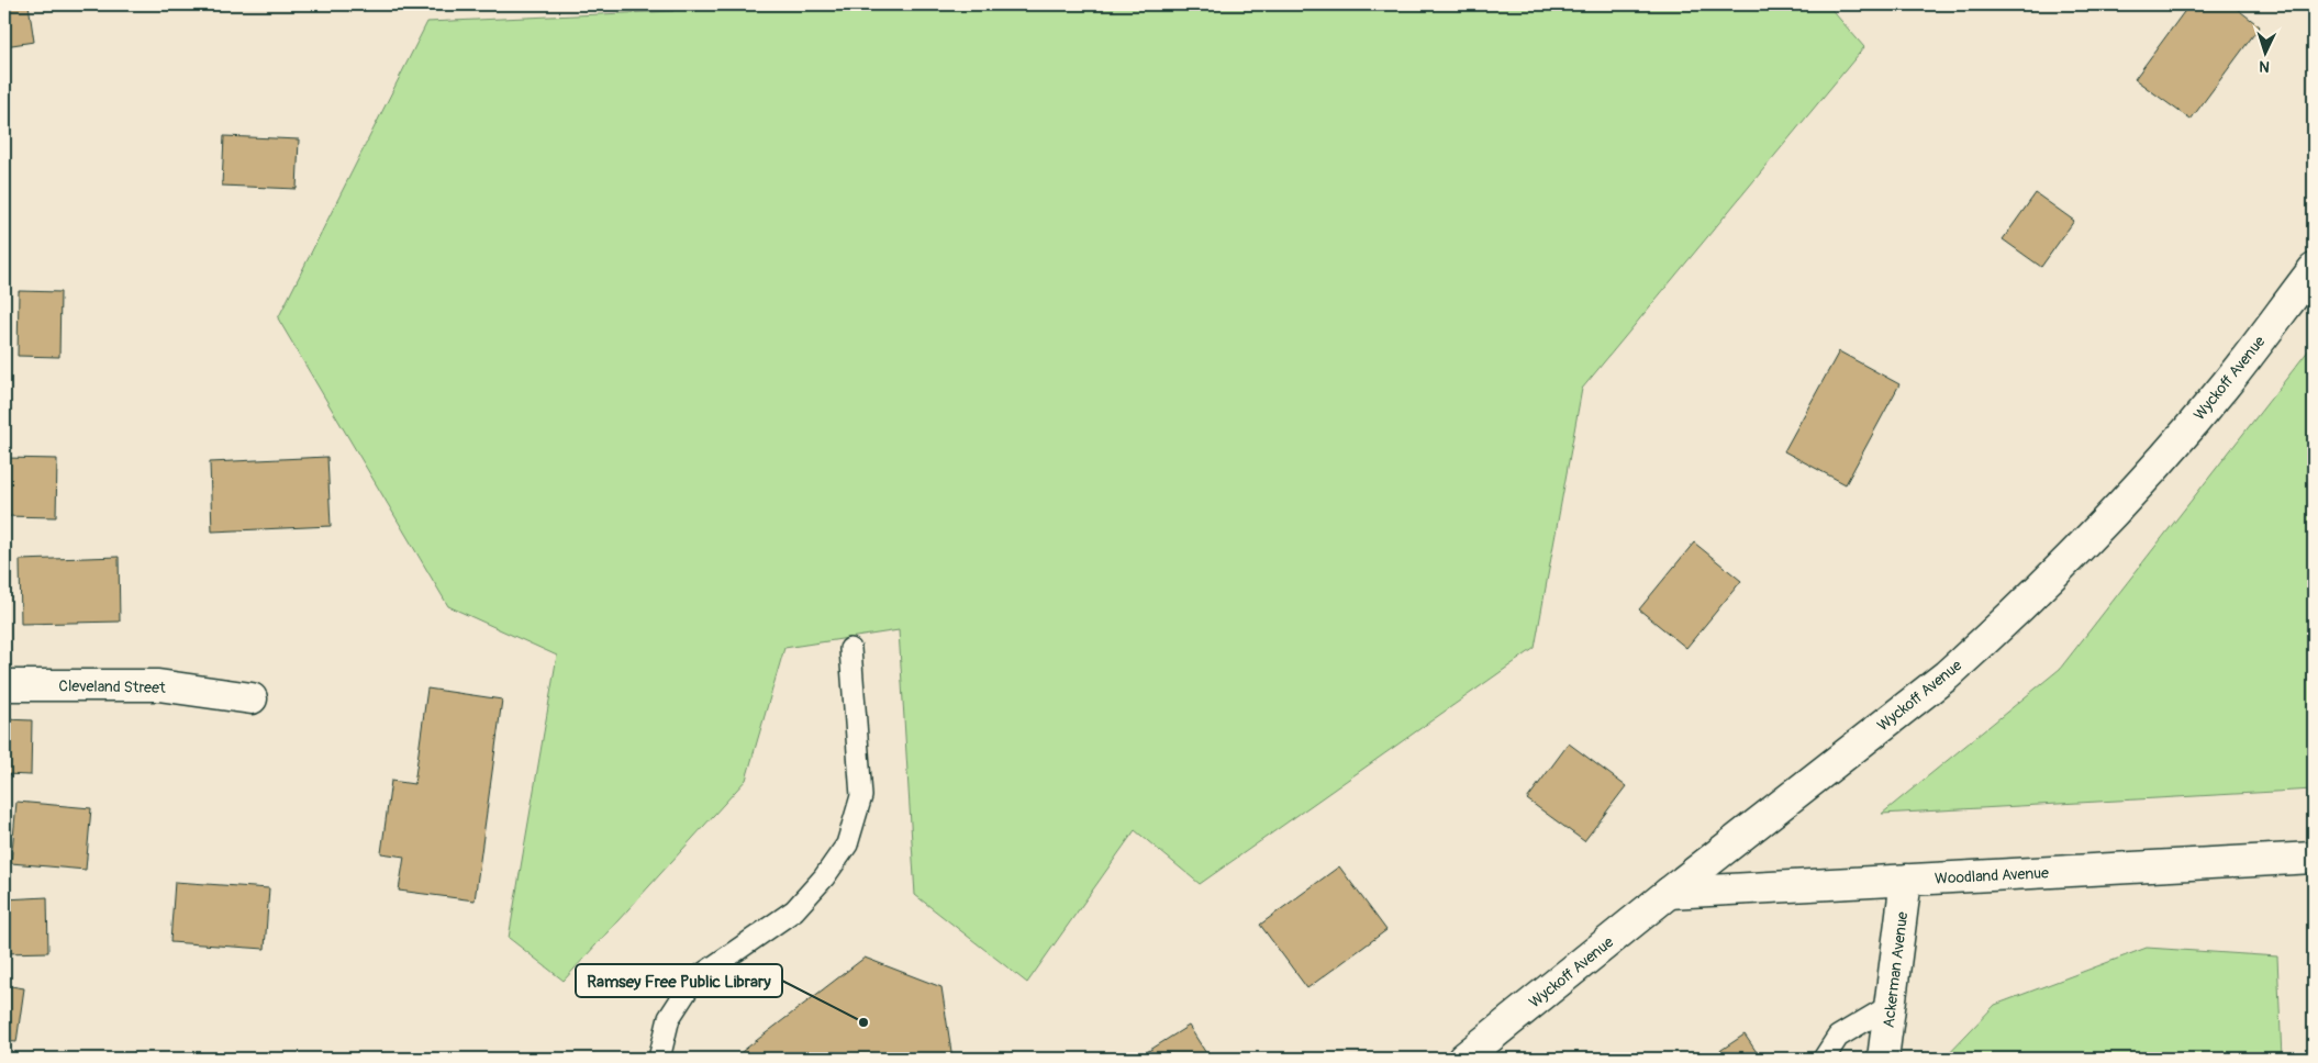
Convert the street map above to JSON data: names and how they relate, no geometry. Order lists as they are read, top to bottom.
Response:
{
  "streets": {
    "main road": [
      "Wyckoff Avenue",
      "Cleveland Street",
      "Woodland Avenue",
      "Ackerman Avenue"
    ]
  },
  "crossings": [
    ["Wyckoff Avenue", "Woodland Avenue"],
    ["Woodland Avenue", "Ackerman Avenue"]
  ],
  "places": ["Ramsey Free Public Library"],
  "north": "bottom"
}
